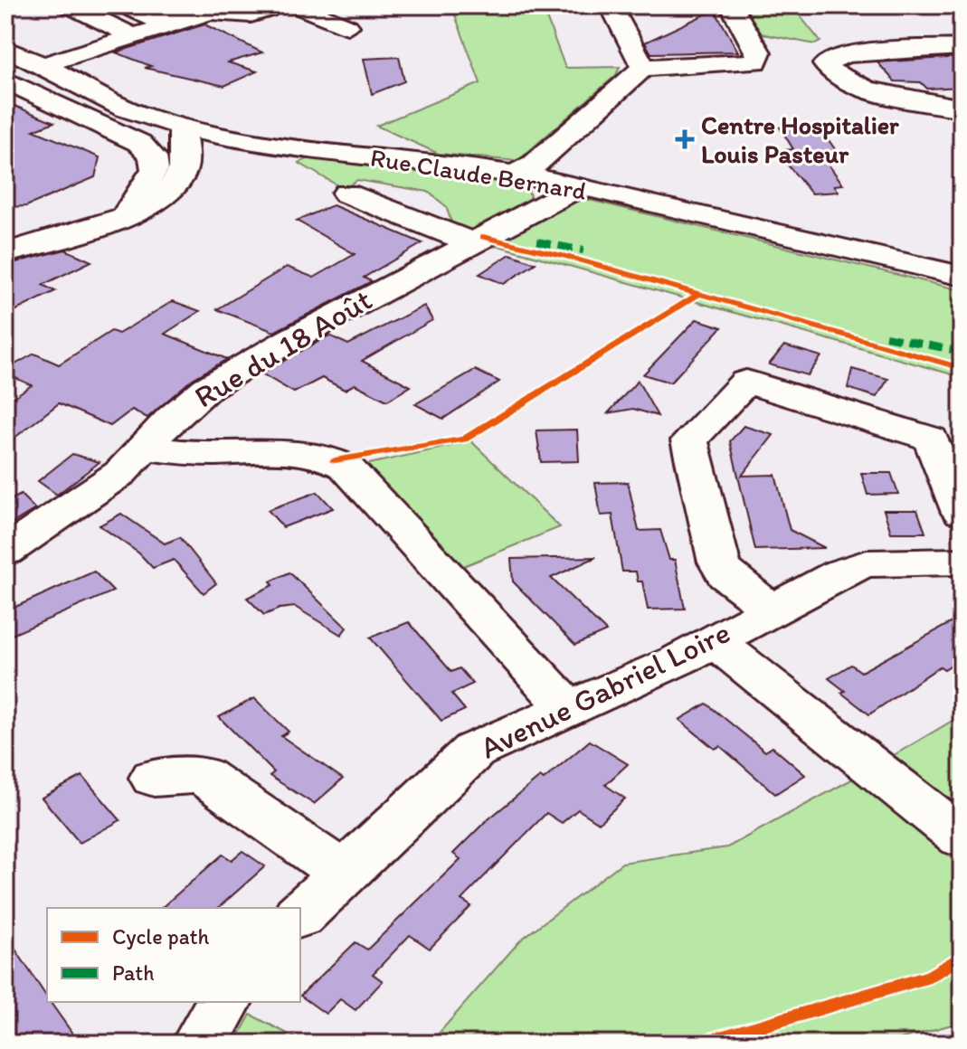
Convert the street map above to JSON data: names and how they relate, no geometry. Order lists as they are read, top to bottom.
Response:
{
  "streets": {
    "street": ["Rue Claude Bernard", "Rue du 18 Août", "Avenue Gabriel Loire"]
  },
  "crossings": [
    ["Rue Claude Bernard", "Rue du 18 Août"]
  ],
  "places": {
    "health": ["Centre Hospitalier Louis Pasteur"]
  },
  "legend": ["Cycle path", "Path"]
}
